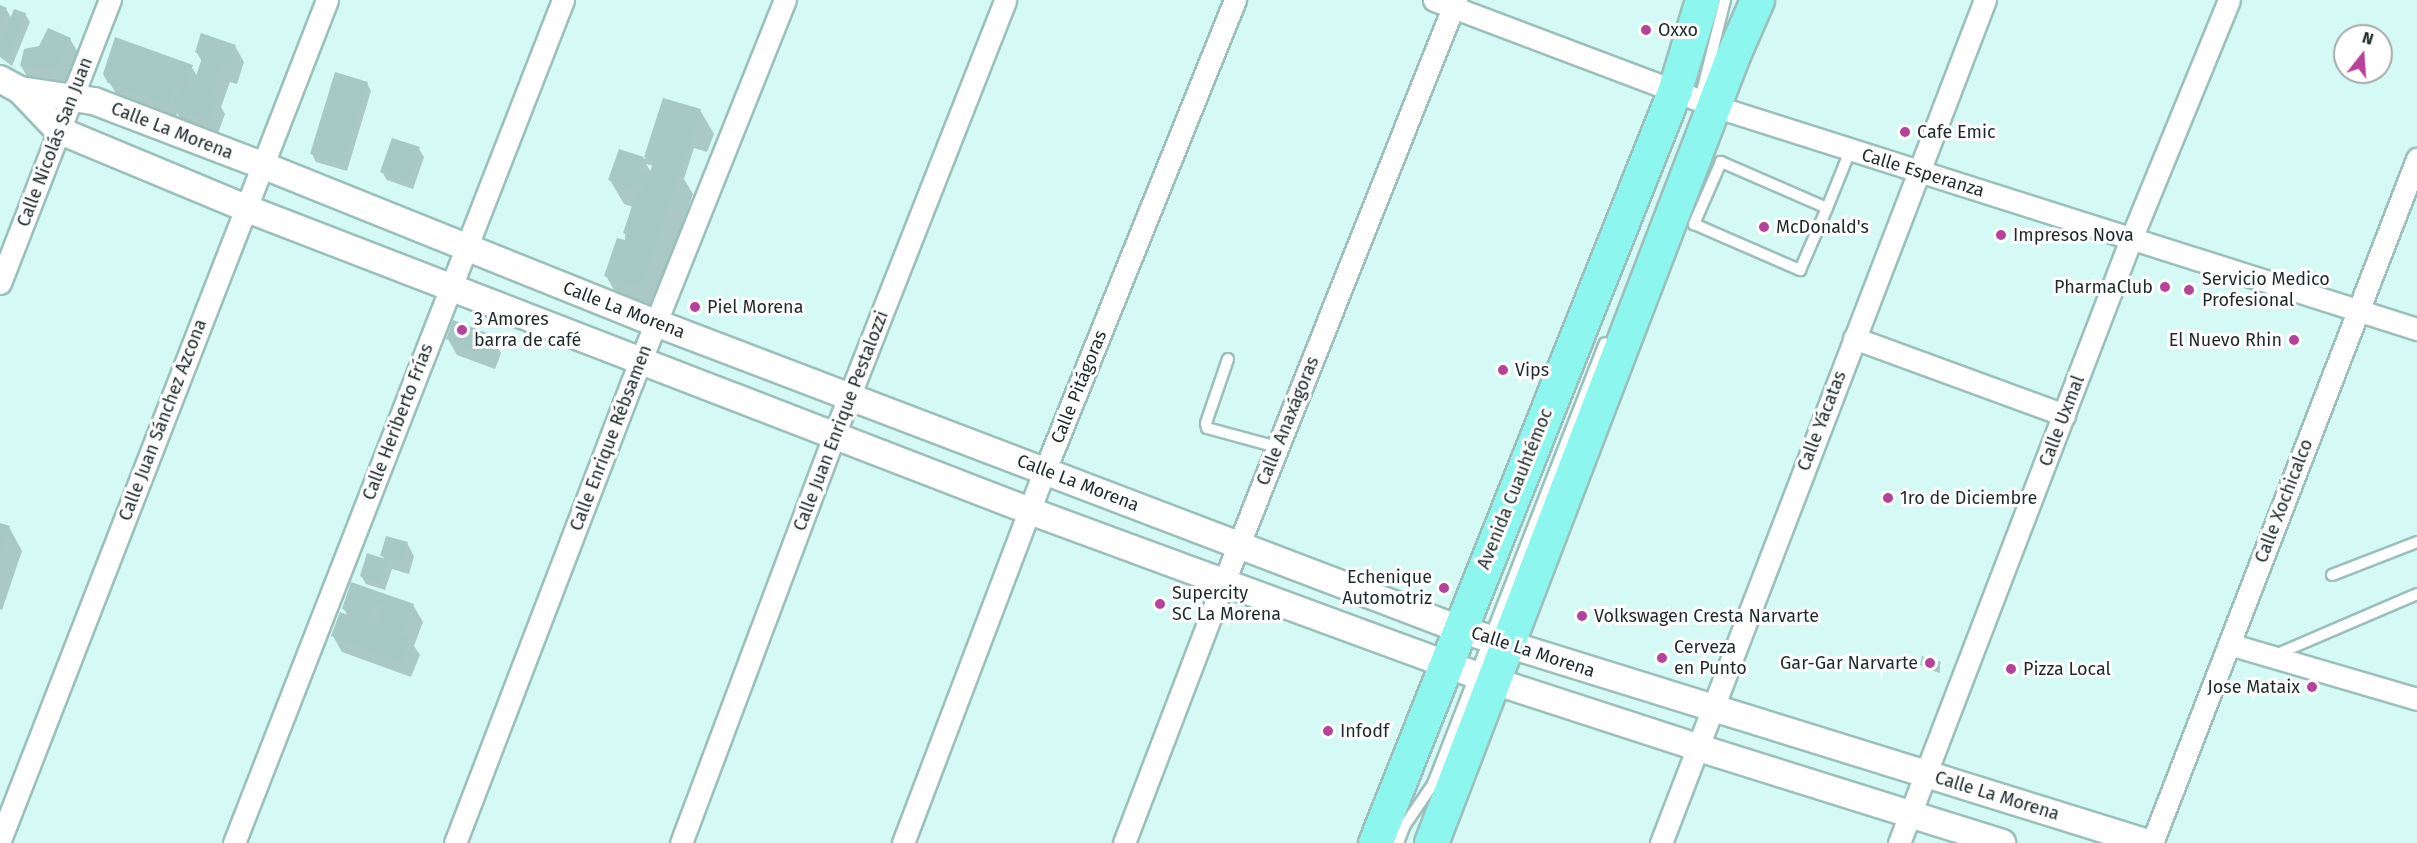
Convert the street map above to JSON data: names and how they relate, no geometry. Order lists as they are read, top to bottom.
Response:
{
  "streets": {
    "main road": ["Avenida Cuauhtémoc"],
    "street": [
      "Calle La Morena",
      "Calle Nicolás San Juan",
      "Calle Esperanza",
      "Calle Pitágoras",
      "Calle Juan Sánchez Azcona",
      "Calle Juan Enrique Pestalozzi",
      "Calle Anaxágoras",
      "Calle Yácatas",
      "Calle Uxmal",
      "Calle Heriberto Frías",
      "Calle Enrique Rébsamen",
      "Calle Xochicalco"
    ]
  },
  "crossings": [
    ["Calle La Morena", "Calle Nicolás San Juan"],
    ["Calle La Morena", "Calle Pitágoras"],
    ["Calle La Morena", "Calle Juan Sánchez Azcona"],
    ["Calle La Morena", "Calle Juan Enrique Pestalozzi"],
    ["Calle La Morena", "Calle Anaxágoras"],
    ["Calle La Morena", "Calle Yácatas"],
    ["Calle La Morena", "Calle Uxmal"],
    ["Calle La Morena", "Calle Heriberto Frías"],
    ["Calle La Morena", "Calle Enrique Rébsamen"],
    ["Calle La Morena", "Avenida Cuauhtémoc"],
    ["Calle La Morena", "Calle Xochicalco"],
    ["Calle Esperanza", "Calle Anaxágoras"],
    ["Calle Esperanza", "Calle Yácatas"],
    ["Calle Esperanza", "Calle Uxmal"],
    ["Calle Esperanza", "Avenida Cuauhtémoc"],
    ["Calle Esperanza", "Calle Xochicalco"]
  ],
  "places": [
    "Oxxo",
    "Cafe Emic",
    "McDonald's",
    "Impresos Nova",
    "PharmaClub",
    "Servicio Medico Profesional",
    "Piel Morena",
    "3 Amores barra de café",
    "El Nuevo Rhin",
    "Vips",
    "1ro de Diciembre",
    "Echenique Automotriz",
    "Supercity SC La Morena",
    "Volkswagen Cresta Narvarte",
    "Cerveza en Punto",
    "Gar-Gar Narvarte",
    "Pizza Local",
    "Jose Mataix",
    "Infodf"
  ],
  "north": "top"
}
